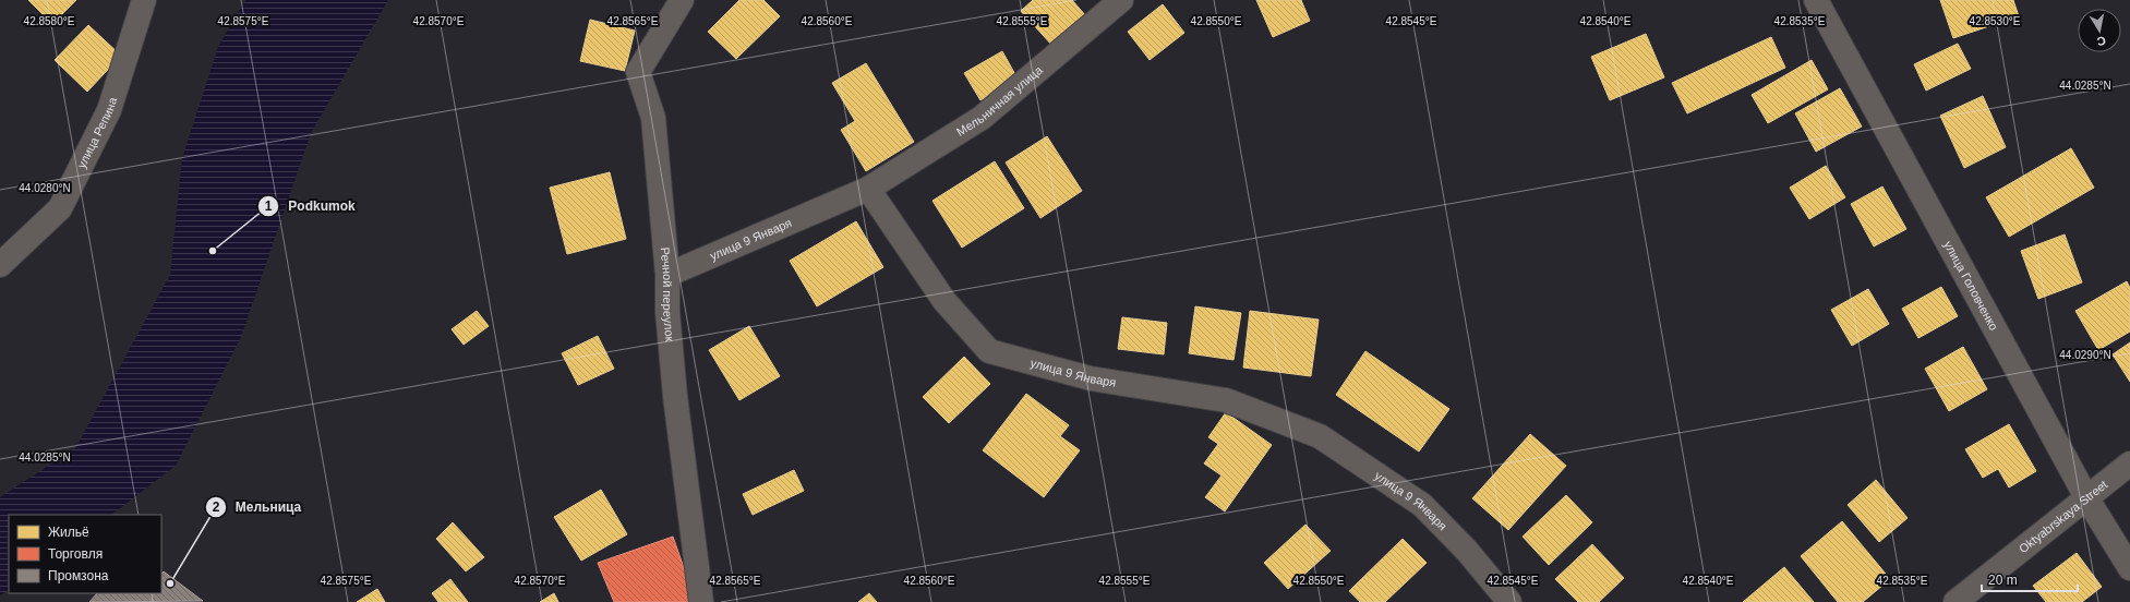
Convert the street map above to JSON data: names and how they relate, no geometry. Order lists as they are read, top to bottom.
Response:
{
  "streets": {
    "street": [
      "Мельничная улица",
      "улица Репина",
      "улица 9 Января",
      "улица Головченко",
      "Речной переулок",
      "Oktyabrskaya Street"
    ]
  },
  "crossings": [
    ["Мельничная улица", "улица 9 Января"],
    ["улица 9 Января", "Речной переулок"],
    ["улица Головченко", "Oktyabrskaya Street"]
  ],
  "places": ["Podkumok", "Мельница"],
  "legend": ["Жильё", "Торговля", "Промзона"],
  "scale_bar": "20 m",
  "north": "bottom",
  "coordinates": [
    "42.8580°E",
    "42.8575°E",
    "42.8570°E",
    "42.8565°E",
    "42.8560°E",
    "42.8555°E",
    "42.8550°E",
    "42.8545°E",
    "42.8540°E",
    "42.8535°E",
    "42.8530°E",
    "44.0285°N",
    "44.0280°N",
    "44.0290°N"
  ]
}
